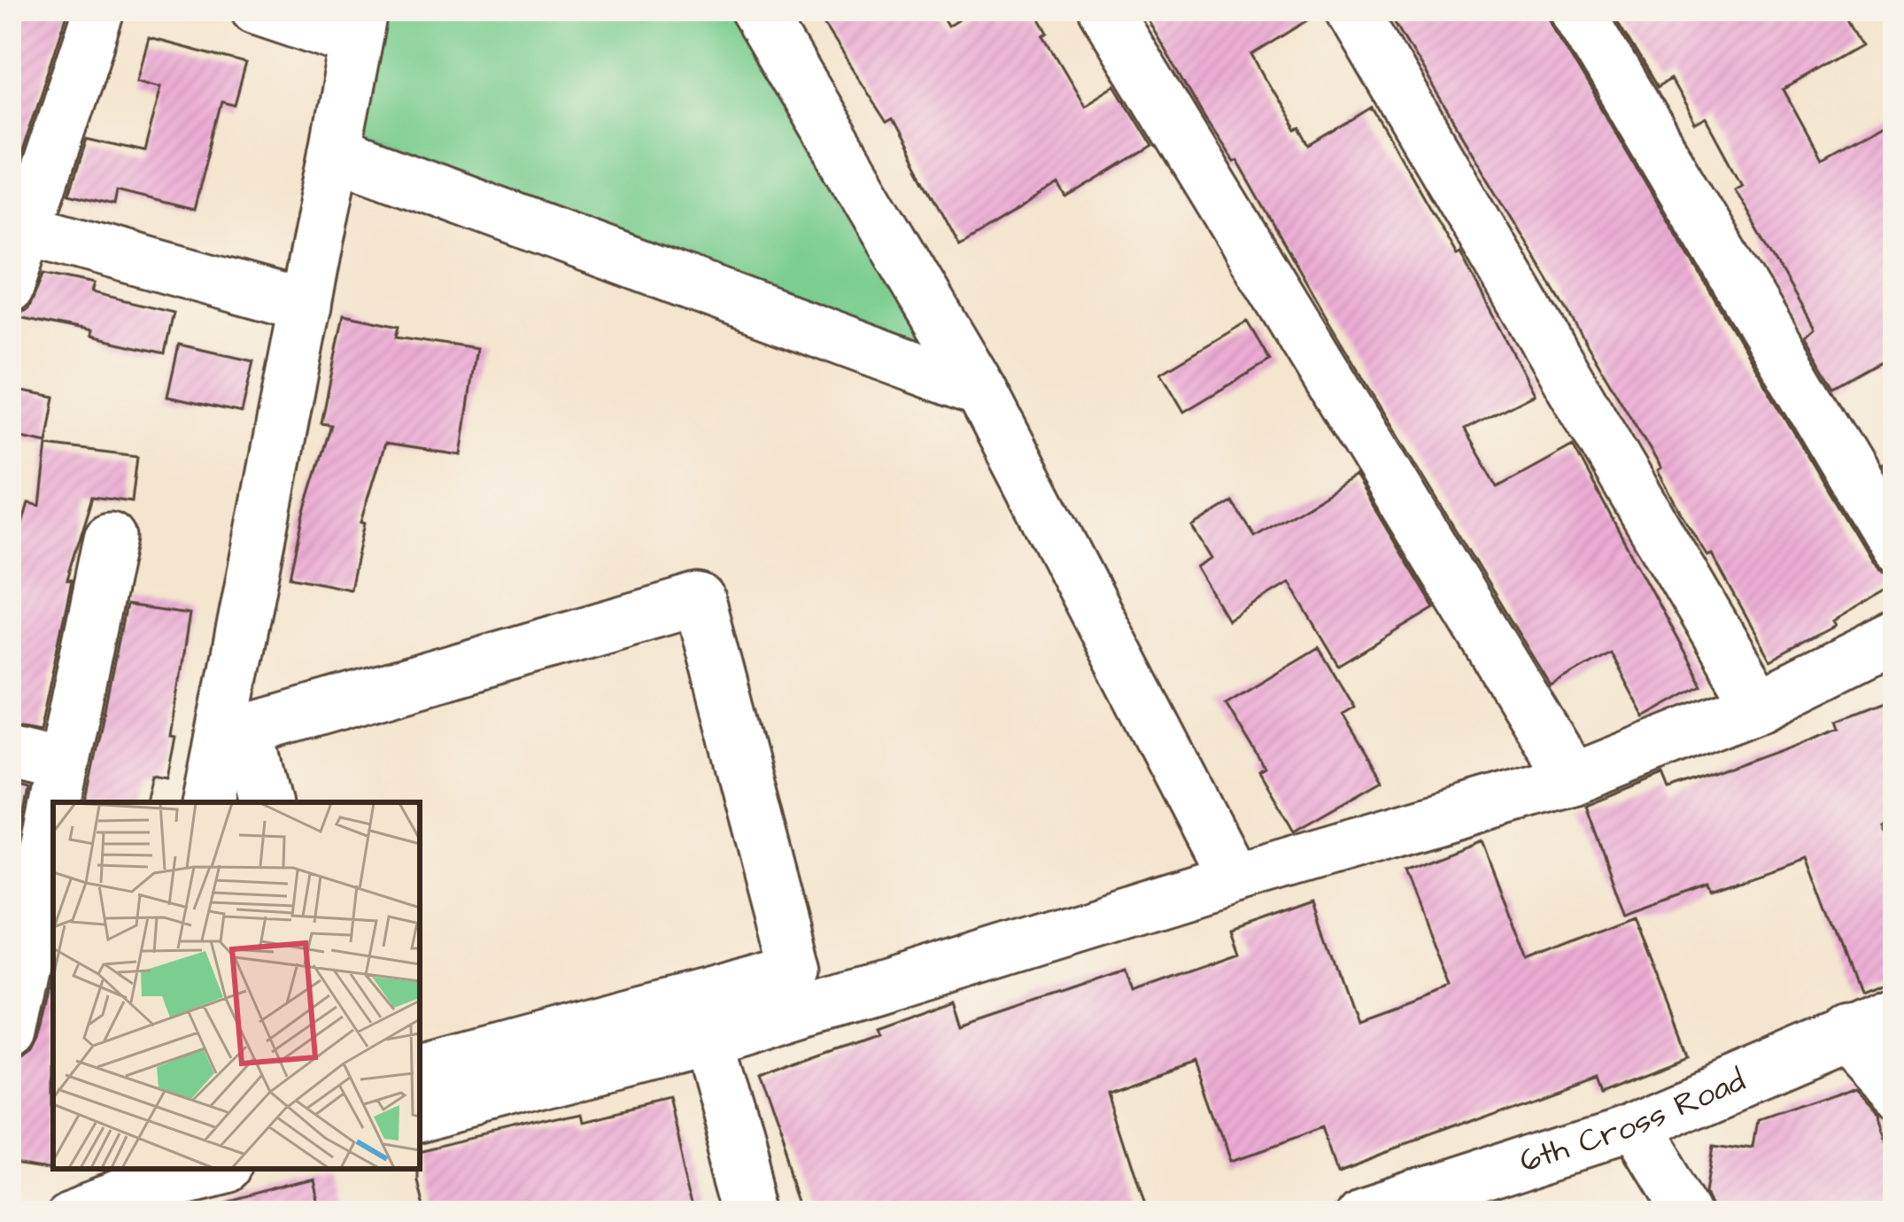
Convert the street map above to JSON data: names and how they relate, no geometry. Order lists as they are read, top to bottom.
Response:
{
  "streets": {
    "street": ["6th Cross Road"]
  }
}
